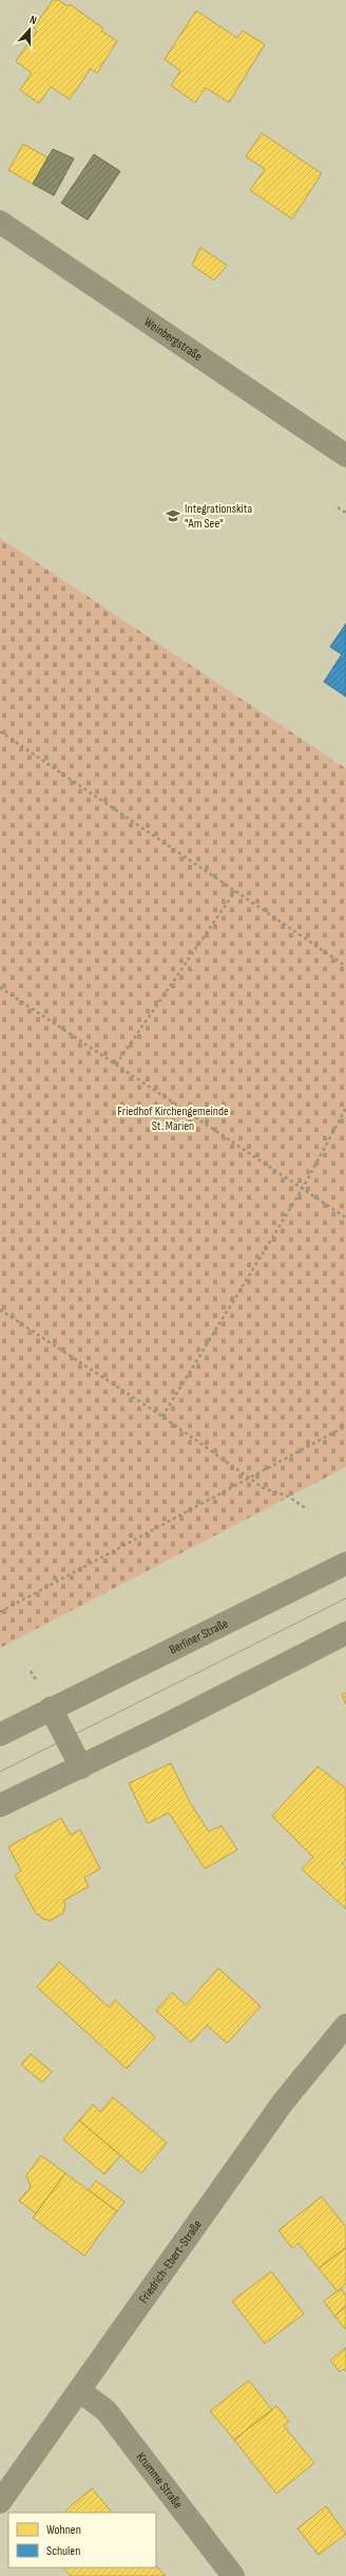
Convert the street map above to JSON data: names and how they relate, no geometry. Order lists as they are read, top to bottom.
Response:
{
  "streets": {
    "street": [
      "Weinbergstraße",
      "Berliner Straße",
      "Friedrich-Ebert-Straße",
      "Krumme Straße"
    ]
  },
  "crossings": [
    ["Friedrich-Ebert-Straße", "Krumme Straße"]
  ],
  "parks": ["Friedhof Kirchengemeinde St. Marien"],
  "places": {
    "school or university": ["Integrationskita \"Am See\""]
  },
  "legend": ["Wohnen", "Schulen"],
  "north": "top"
}
